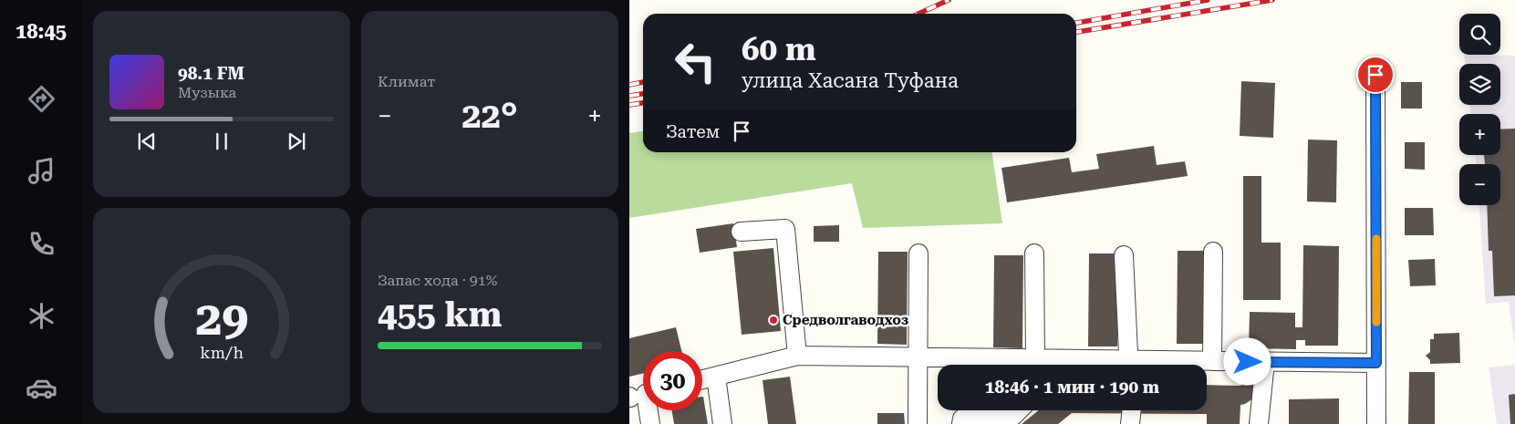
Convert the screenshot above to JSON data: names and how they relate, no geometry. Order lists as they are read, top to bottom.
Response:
{
  "places": ["Средволгаводхоз"],
  "page": {
    "tabs": "18:45",
    "tile": [
      "Климат",
      ["Запас хода · 91%", "455 km"]
    ],
    "map_buttons": ["+", "−"],
    "turn": ["60 m", "улица Хасана Туфана"],
    "song": ["98.1 FM", "Музыка"],
    "heat": ["−", "22°", "+"],
    "then": "Затем",
    "limit": "30",
    "trip": "18:46 · 1 мин · 190 m",
    "gauge": ["29", "km/h"]
  }
}
